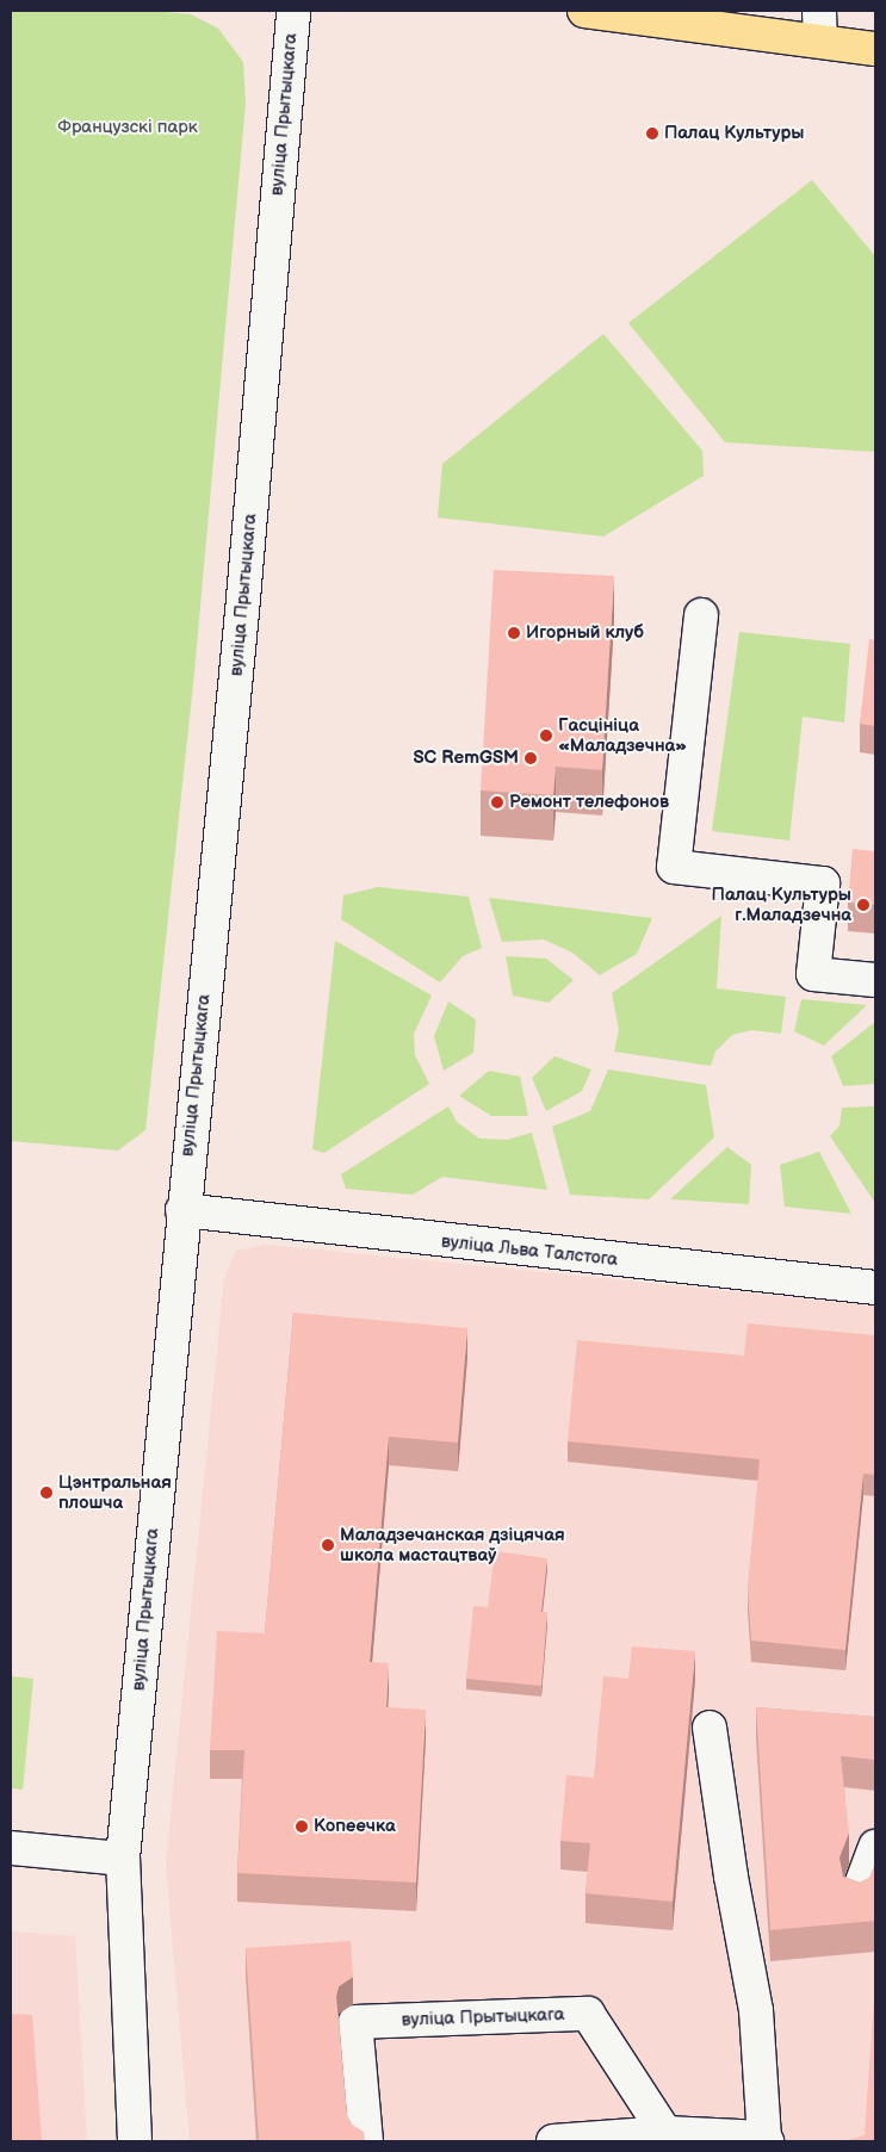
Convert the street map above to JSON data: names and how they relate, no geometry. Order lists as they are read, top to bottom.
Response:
{
  "streets": {
    "street": ["вуліца Прытыцкага", "вуліца Льва Талстога"]
  },
  "crossings": [
    ["вуліца Прытыцкага", "вуліца Льва Талстога"]
  ],
  "parks": ["Французскі парк"],
  "places": [
    "Палац Культуры",
    "Игорный клуб",
    "Гасцініца «Маладзечна»",
    "SC RemGSM",
    "Ремонт телефонов",
    "Палац Культуры г.Маладзечна",
    "Цэнтральная плошча",
    "Маладзечанская дзіцячая школа мастацтваў",
    "Копеечка"
  ]
}
